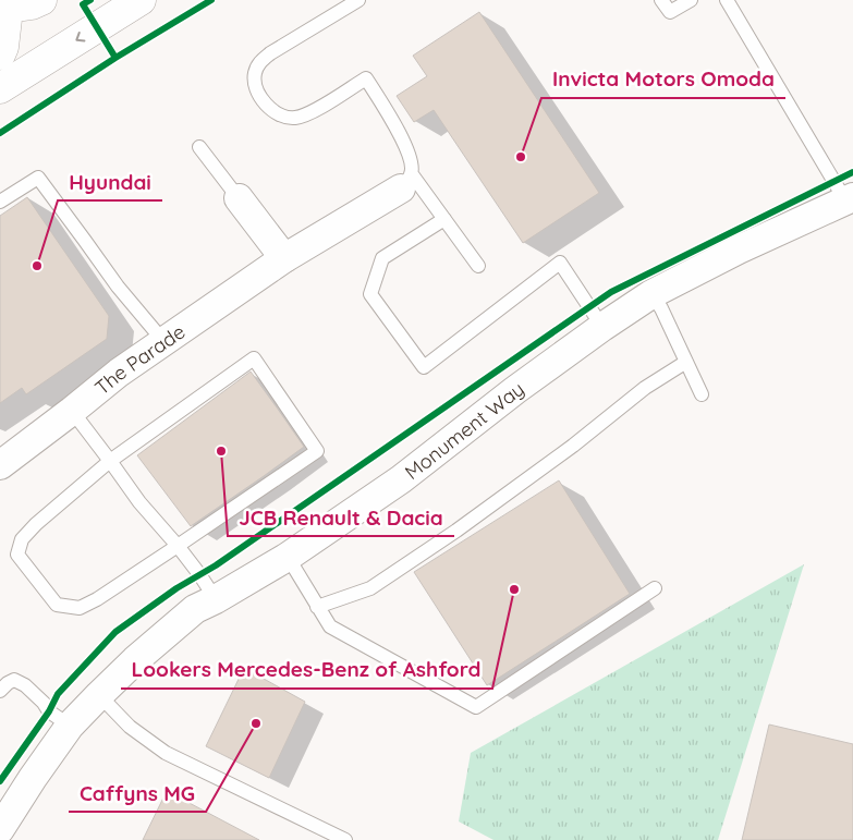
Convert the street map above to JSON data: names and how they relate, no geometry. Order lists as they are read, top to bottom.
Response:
{
  "streets": {
    "street": ["The Parade", "Monument Way"]
  },
  "places": [
    "Invicta Motors Omoda",
    "Hyundai",
    "JCB Renault & Dacia",
    "Lookers Mercedes-Benz of Ashford",
    "Caffyns MG"
  ]
}
